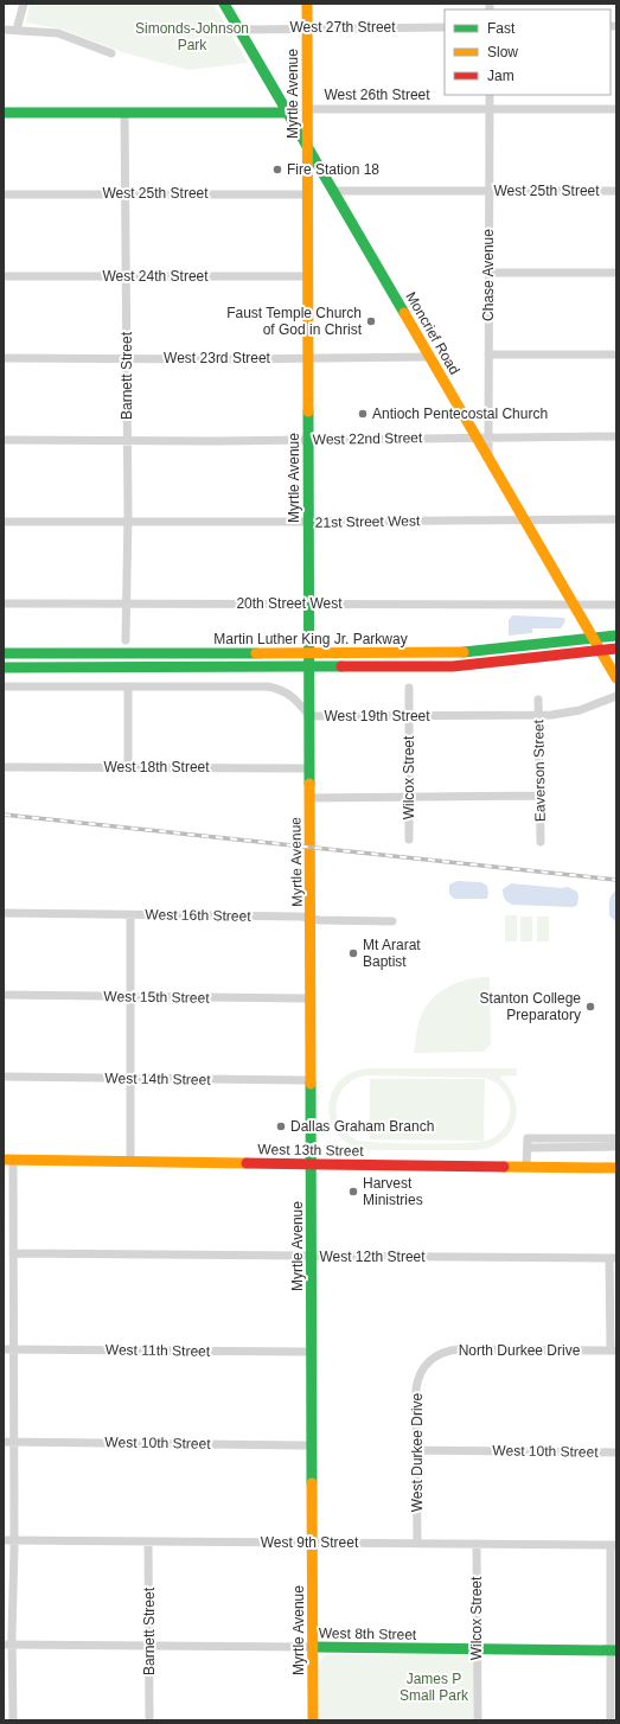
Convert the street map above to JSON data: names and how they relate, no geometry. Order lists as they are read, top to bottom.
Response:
{
  "streets": {
    "main road": [
      "Myrtle Avenue",
      "Moncrief Road",
      "Martin Luther King Jr. Parkway",
      "West 13th Street",
      "West 8th Street"
    ],
    "street": [
      "West 27th Street",
      "West 26th Street",
      "West 25th Street",
      "Chase Avenue",
      "West 24th Street",
      "West 23rd Street",
      "Barnett Street",
      "West 22nd Street",
      "21st Street West",
      "20th Street West",
      "West 19th Street",
      "West 18th Street",
      "Eaverson Street",
      "Wilcox Street",
      "West 16th Street",
      "West 15th Street",
      "West 14th Street",
      "West 12th Street",
      "West 11th Street",
      "North Durkee Drive",
      "West 10th Street",
      "West Durkee Drive",
      "West 9th Street"
    ]
  },
  "crossings": [
    ["West 27th Street", "Myrtle Avenue"],
    ["West 27th Street", "Moncrief Road"],
    ["Myrtle Avenue", "West 26th Street"],
    ["Myrtle Avenue", "West 25th Street"],
    ["Myrtle Avenue", "West 24th Street"],
    ["Myrtle Avenue", "Moncrief Road"],
    ["Myrtle Avenue", "West 23rd Street"],
    ["Myrtle Avenue", "West 22nd Street"],
    ["Myrtle Avenue", "21st Street West"],
    ["Myrtle Avenue", "20th Street West"],
    ["Myrtle Avenue", "Martin Luther King Jr. Parkway"],
    ["Myrtle Avenue", "West 19th Street"],
    ["Myrtle Avenue", "West 18th Street"],
    ["Myrtle Avenue", "West 16th Street"],
    ["Myrtle Avenue", "West 15th Street"],
    ["Myrtle Avenue", "West 14th Street"],
    ["Myrtle Avenue", "West 13th Street"],
    ["Myrtle Avenue", "West 12th Street"],
    ["Myrtle Avenue", "West 11th Street"],
    ["Myrtle Avenue", "West 10th Street"],
    ["Myrtle Avenue", "West 9th Street"],
    ["Myrtle Avenue", "West 8th Street"],
    ["West 26th Street", "Chase Avenue"],
    ["West 25th Street", "Chase Avenue"],
    ["West 25th Street", "Moncrief Road"],
    ["West 25th Street", "Barnett Street"],
    ["Chase Avenue", "Moncrief Road"],
    ["Chase Avenue", "West 22nd Street"],
    ["West 24th Street", "Barnett Street"],
    ["Moncrief Road", "West 23rd Street"],
    ["Moncrief Road", "West 22nd Street"],
    ["Moncrief Road", "21st Street West"],
    ["Moncrief Road", "20th Street West"],
    ["Moncrief Road", "Martin Luther King Jr. Parkway"],
    ["West 23rd Street", "Barnett Street"],
    ["Barnett Street", "West 22nd Street"],
    ["Barnett Street", "21st Street West"],
    ["Barnett Street", "20th Street West"],
    ["Barnett Street", "West 9th Street"],
    ["Barnett Street", "West 8th Street"],
    ["West 19th Street", "Eaverson Street"],
    ["West 19th Street", "Wilcox Street"],
    ["Wilcox Street", "West 9th Street"],
    ["Wilcox Street", "West 8th Street"],
    ["North Durkee Drive", "West Durkee Drive"],
    ["West 10th Street", "West Durkee Drive"],
    ["West Durkee Drive", "West 9th Street"]
  ],
  "parks": ["Simonds-Johnson Park", "James P Small Park"],
  "places": [
    "Fire Station 18",
    "Faust Temple Church of God in Christ",
    "Antioch Pentecostal Church",
    "Mt Ararat Baptist",
    "Stanton College Preparatory",
    "Dallas Graham Branch",
    "Harvest Ministries"
  ],
  "legend": ["Fast", "Slow", "Jam"]
}
